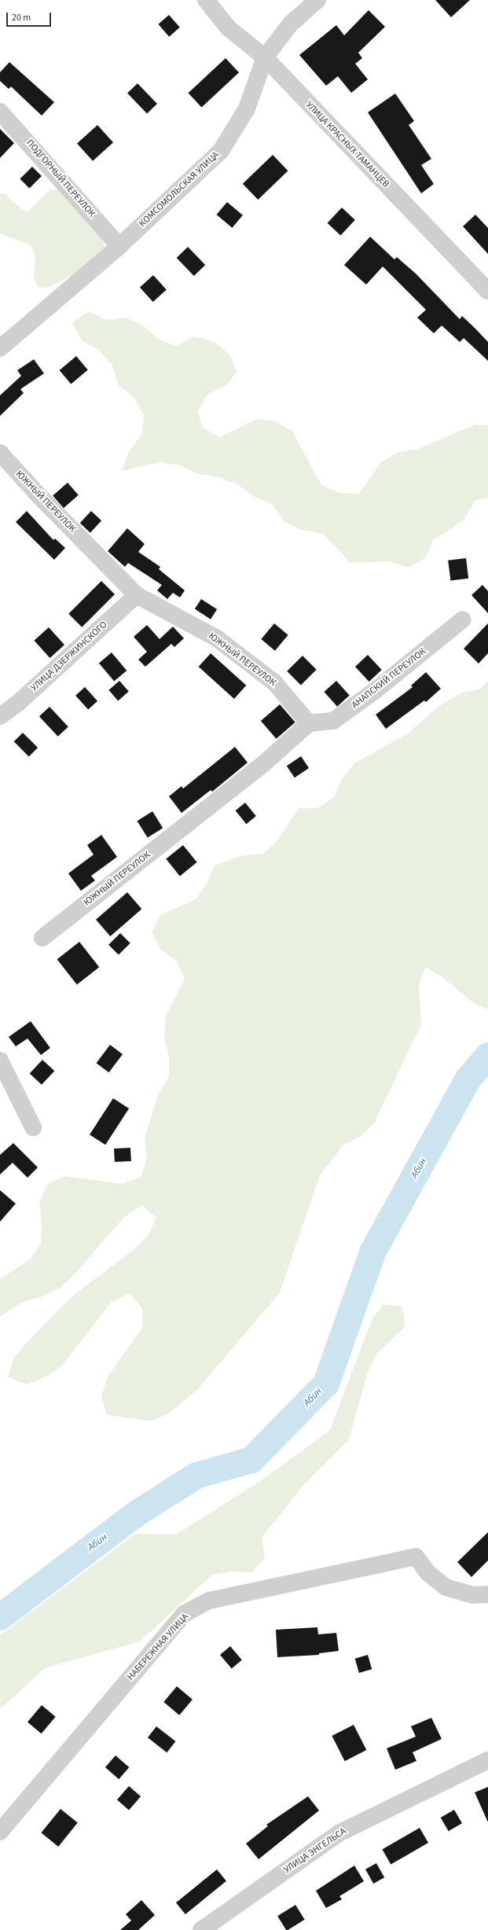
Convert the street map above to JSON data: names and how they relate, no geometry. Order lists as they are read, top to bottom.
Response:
{
  "streets": {
    "street": [
      "УЛИЦА КРАСНЫХ ТАМАНЦЕВ",
      "ПОДГОРНЫЙ ПЕРЕУЛОК",
      "КОМСОМОЛЬСКАЯ УЛИЦА",
      "ЮЖНЫЙ ПЕРЕУЛОК",
      "УЛИЦА ДЗЕРЖИНСКОГО",
      "АНАПСКИЙ ПЕРЕУЛОК",
      "НАБЕРЕЖНАЯ УЛИЦА",
      "УЛИЦА ЭНГЕЛЬСА"
    ]
  },
  "crossings": [
    ["УЛИЦА КРАСНЫХ ТАМАНЦЕВ", "КОМСОМОЛЬСКАЯ УЛИЦА"],
    ["ПОДГОРНЫЙ ПЕРЕУЛОК", "КОМСОМОЛЬСКАЯ УЛИЦА"],
    ["ЮЖНЫЙ ПЕРЕУЛОК", "УЛИЦА ДЗЕРЖИНСКОГО"],
    ["ЮЖНЫЙ ПЕРЕУЛОК", "АНАПСКИЙ ПЕРЕУЛОК"]
  ],
  "water": ["Абин"],
  "scale_bar": "20 m"
}
